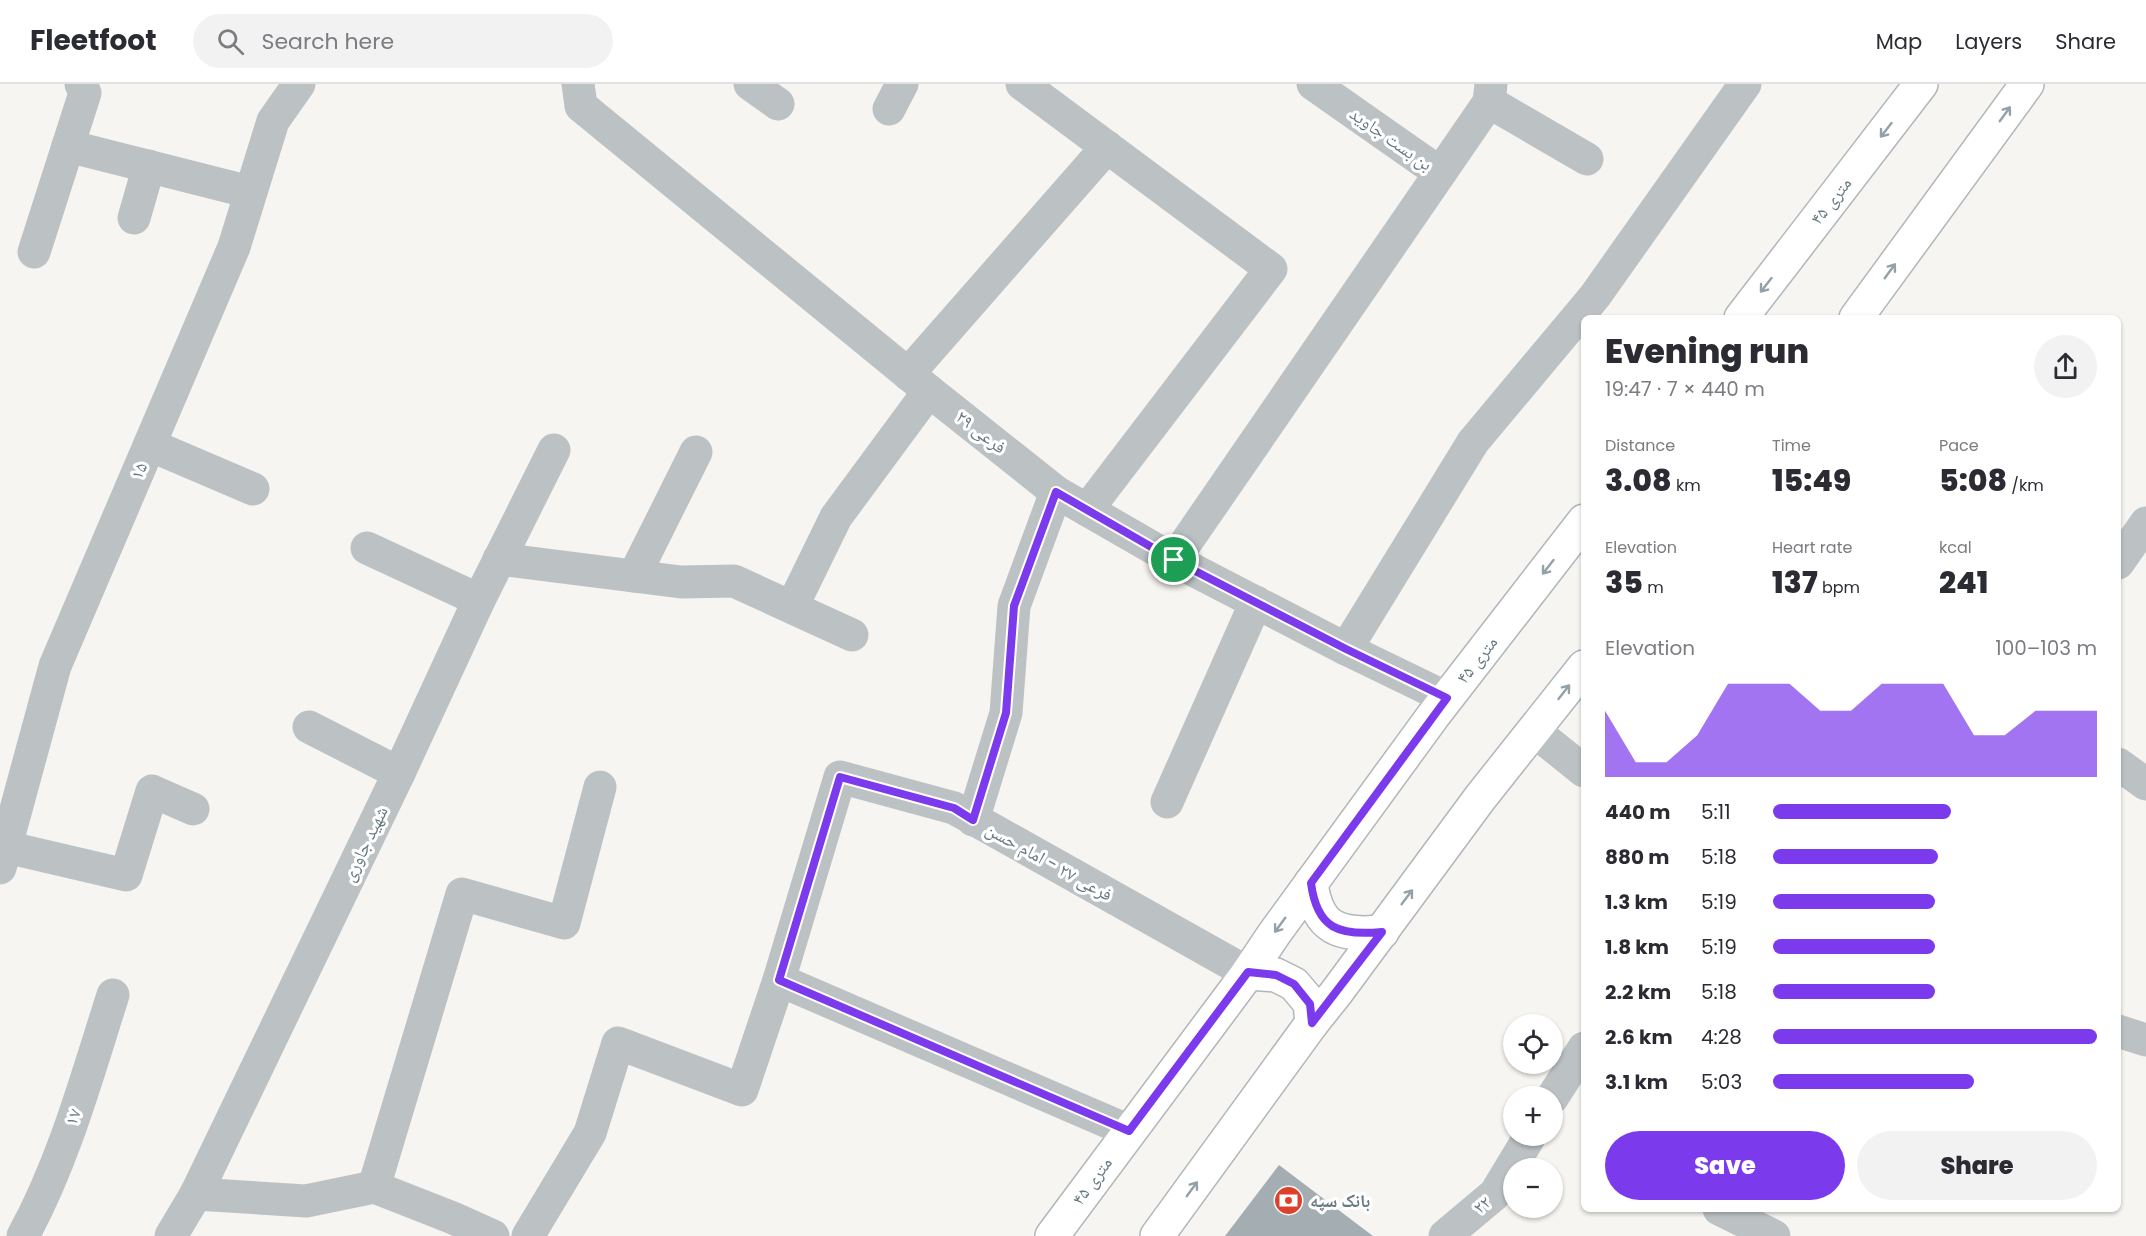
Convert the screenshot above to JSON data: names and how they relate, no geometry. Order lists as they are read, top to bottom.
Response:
{
  "streets": {
    "main road": ["۴۵ متری"],
    "street": [
      "بن بست جاوید",
      "فرعی ۲۹",
      "۱۵",
      "شهید جاوری",
      "فرعی ۲۷ - امام حسن",
      "۱۷",
      "۲۲"
    ]
  },
  "crossings": [
    ["۴۵ متری", "فرعی ۲۹"],
    ["۴۵ متری", "فرعی ۲۷ - امام حسن"]
  ],
  "places": {
    "bank": ["بانک سپه"]
  },
  "page": {
    "header": "Fleetfoot",
    "search": "Search here",
    "nav": ["Map", "Layers", "Share"],
    "heading": ["Evening run", "19:47 · 7 × 440 m"],
    "stats": [
      ["Distance", "3.08 km"],
      ["Time", "15:49"],
      ["Pace", "5:08 /km"],
      ["Elevation", "35 m"],
      ["Heart rate", "137 bpm"],
      ["kcal", "241"]
    ],
    "chart": ["Elevation", "100–103 m"],
    "list": [
      {
        "name": "440 m",
        "note": "5:11"
      },
      {
        "name": "880 m",
        "note": "5:18"
      },
      {
        "name": "1.3 km",
        "note": "5:19"
      },
      {
        "name": "1.8 km",
        "note": "5:19"
      },
      {
        "name": "2.2 km",
        "note": "5:18"
      },
      {
        "name": "2.6 km",
        "note": "4:28"
      },
      {
        "name": "3.1 km",
        "note": "5:03"
      }
    ],
    "map_buttons": ["+", "−"],
    "buttons": ["Save", "Share"]
  }
}
